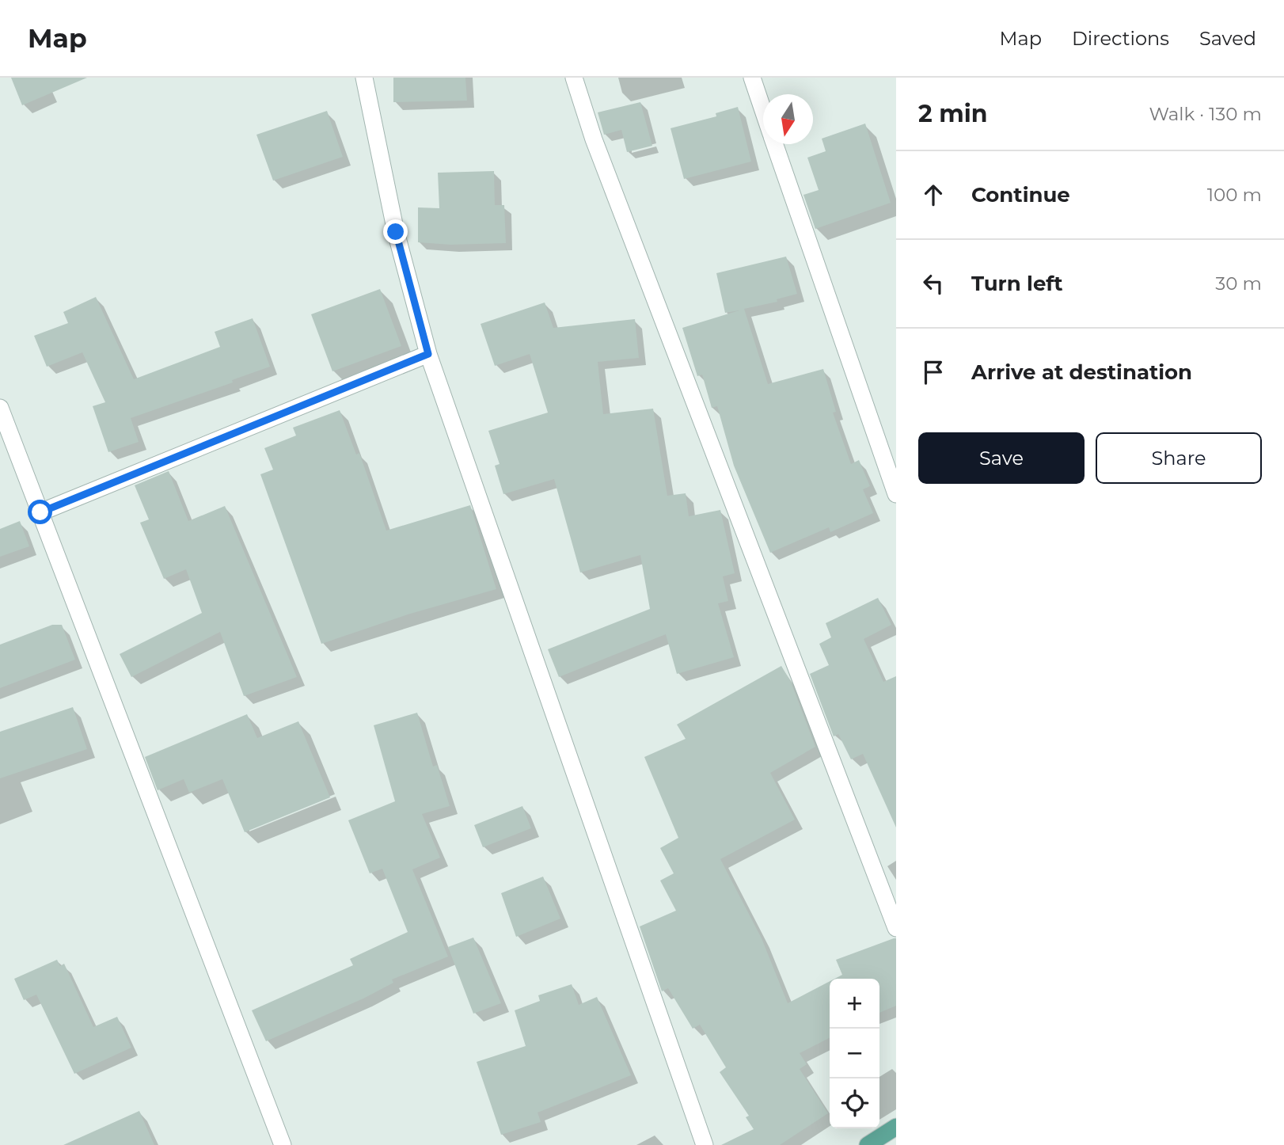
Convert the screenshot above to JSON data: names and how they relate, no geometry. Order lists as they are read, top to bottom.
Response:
{
  "north": "bottom",
  "page": {
    "header": "Map",
    "nav": ["Map", "Directions", "Saved"],
    "heading": ["2 min", "Walk · 130 m"],
    "list": [
      ["Continue", "100 m"],
      ["Turn left", "30 m"],
      "Arrive at destination"
    ],
    "buttons": ["Save", "Share"],
    "map_buttons": ["+", "−"]
  }
}
